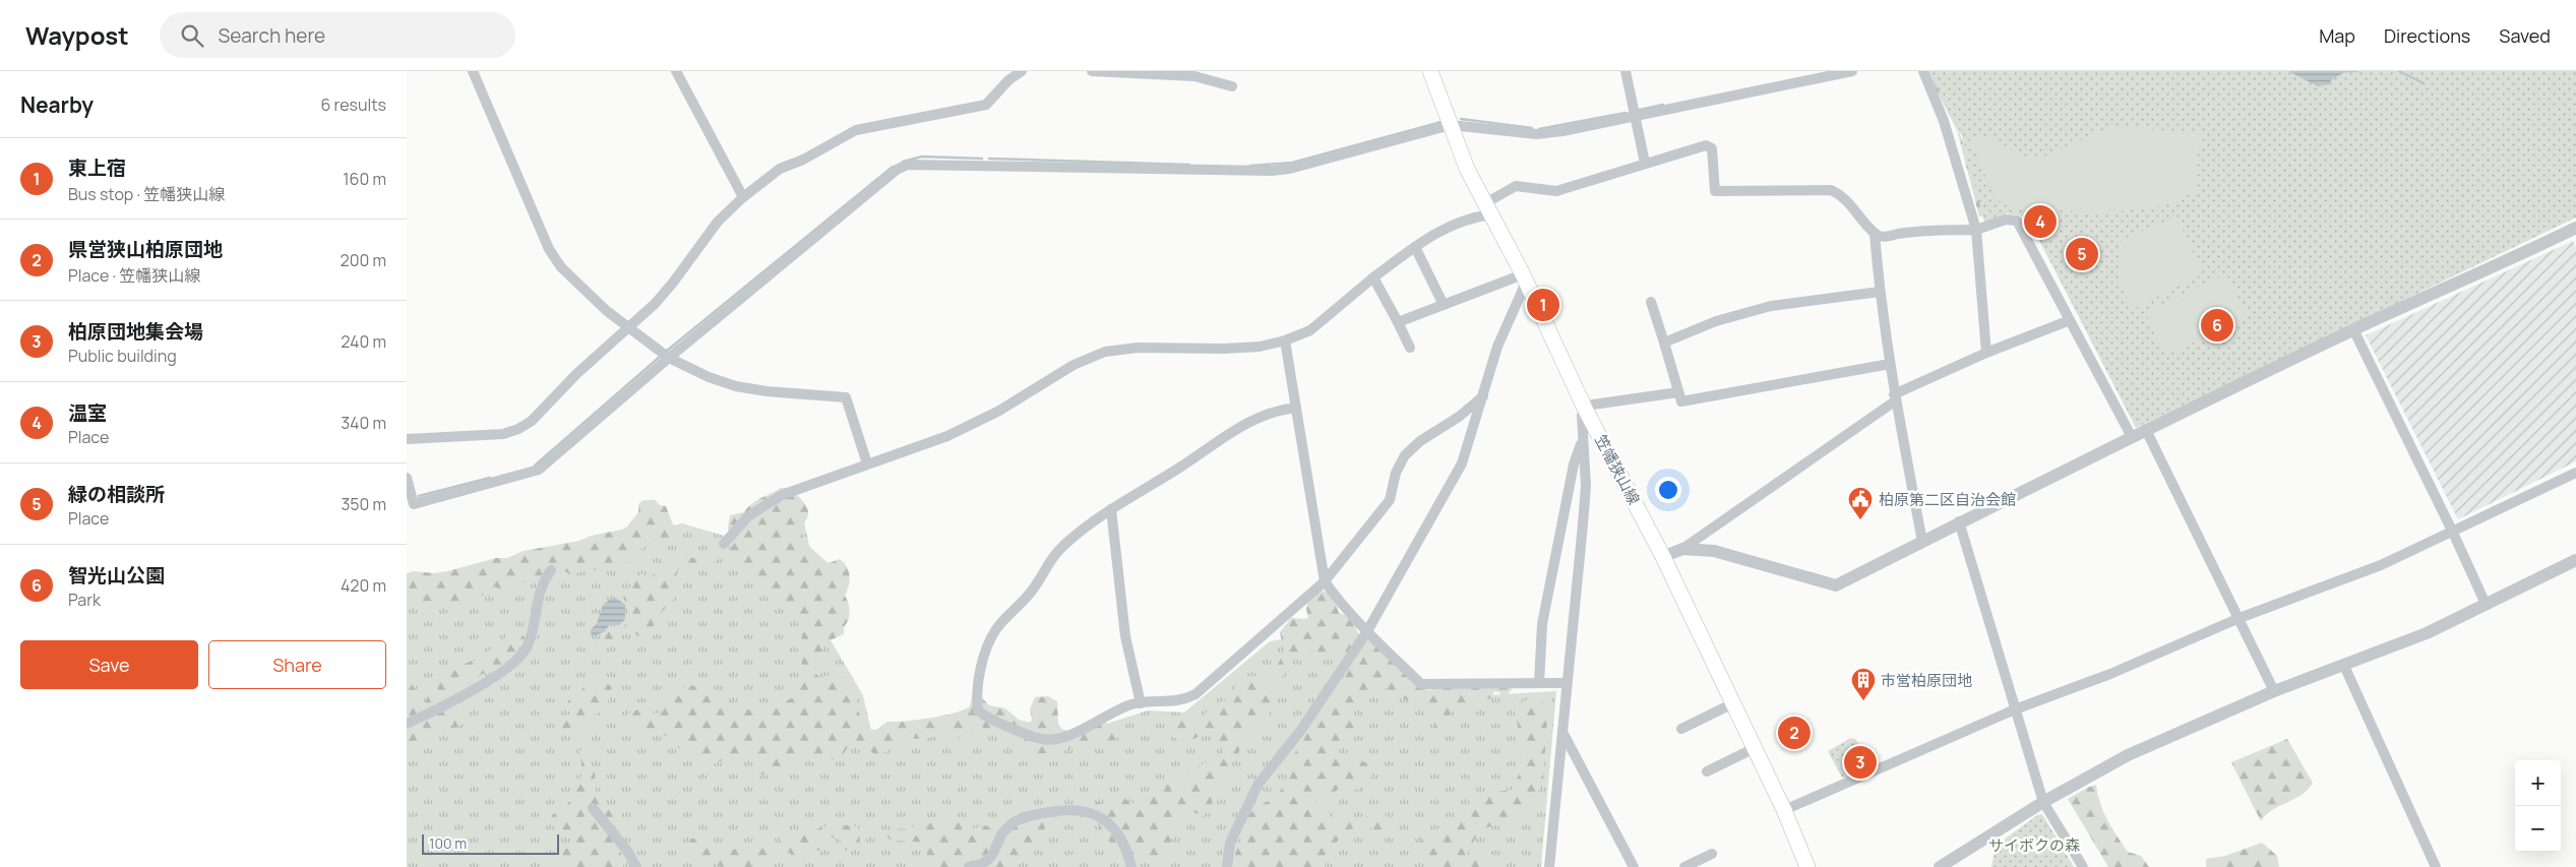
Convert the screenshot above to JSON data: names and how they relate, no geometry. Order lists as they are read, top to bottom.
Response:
{
  "streets": {
    "main road": ["笠幡狭山線"]
  },
  "parks": ["サイボクの森"],
  "places": {
    "public building": ["柏原第二区自治会館"],
    "building": ["市営柏原団地"]
  },
  "scale_bar": "100 m",
  "page": {
    "header": "Waypost",
    "search": "Search here",
    "nav": ["Map", "Directions", "Saved"],
    "heading": ["Nearby", "6 results"],
    "list": [
      {
        "mark": "1",
        "name": "東上宿",
        "note": "Bus stop · 笠幡狭山線",
        "value": "160 m"
      },
      {
        "mark": "2",
        "name": "県営狭山柏原団地",
        "note": "Place · 笠幡狭山線",
        "value": "200 m"
      },
      {
        "mark": "3",
        "name": "柏原団地集会場",
        "note": "Public building",
        "value": "240 m"
      },
      {
        "mark": "4",
        "name": "温室",
        "note": "Place",
        "value": "340 m"
      },
      {
        "mark": "5",
        "name": "緑の相談所",
        "note": "Place",
        "value": "350 m"
      },
      {
        "mark": "6",
        "name": "智光山公園",
        "note": "Park",
        "value": "420 m"
      }
    ],
    "pins": [
      "4",
      "5",
      "1",
      "6",
      "2",
      "3"
    ],
    "buttons": ["Save", "Share"],
    "map_buttons": ["+", "−"],
    "scale": "100 m"
  }
}
